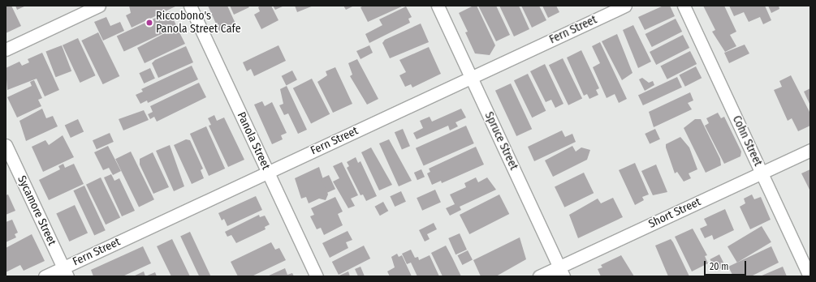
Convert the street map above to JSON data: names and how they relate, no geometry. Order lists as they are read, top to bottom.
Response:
{
  "streets": {
    "street": [
      "Fern Street",
      "Panola Street",
      "Spruce Street",
      "Cohn Street",
      "Sycamore Street",
      "Short Street"
    ]
  },
  "crossings": [
    ["Fern Street", "Panola Street"],
    ["Fern Street", "Spruce Street"],
    ["Fern Street", "Sycamore Street"],
    ["Spruce Street", "Short Street"],
    ["Cohn Street", "Short Street"]
  ],
  "places": ["Riccobono's Panola Street Cafe"],
  "scale_bar": "20 m"
}
